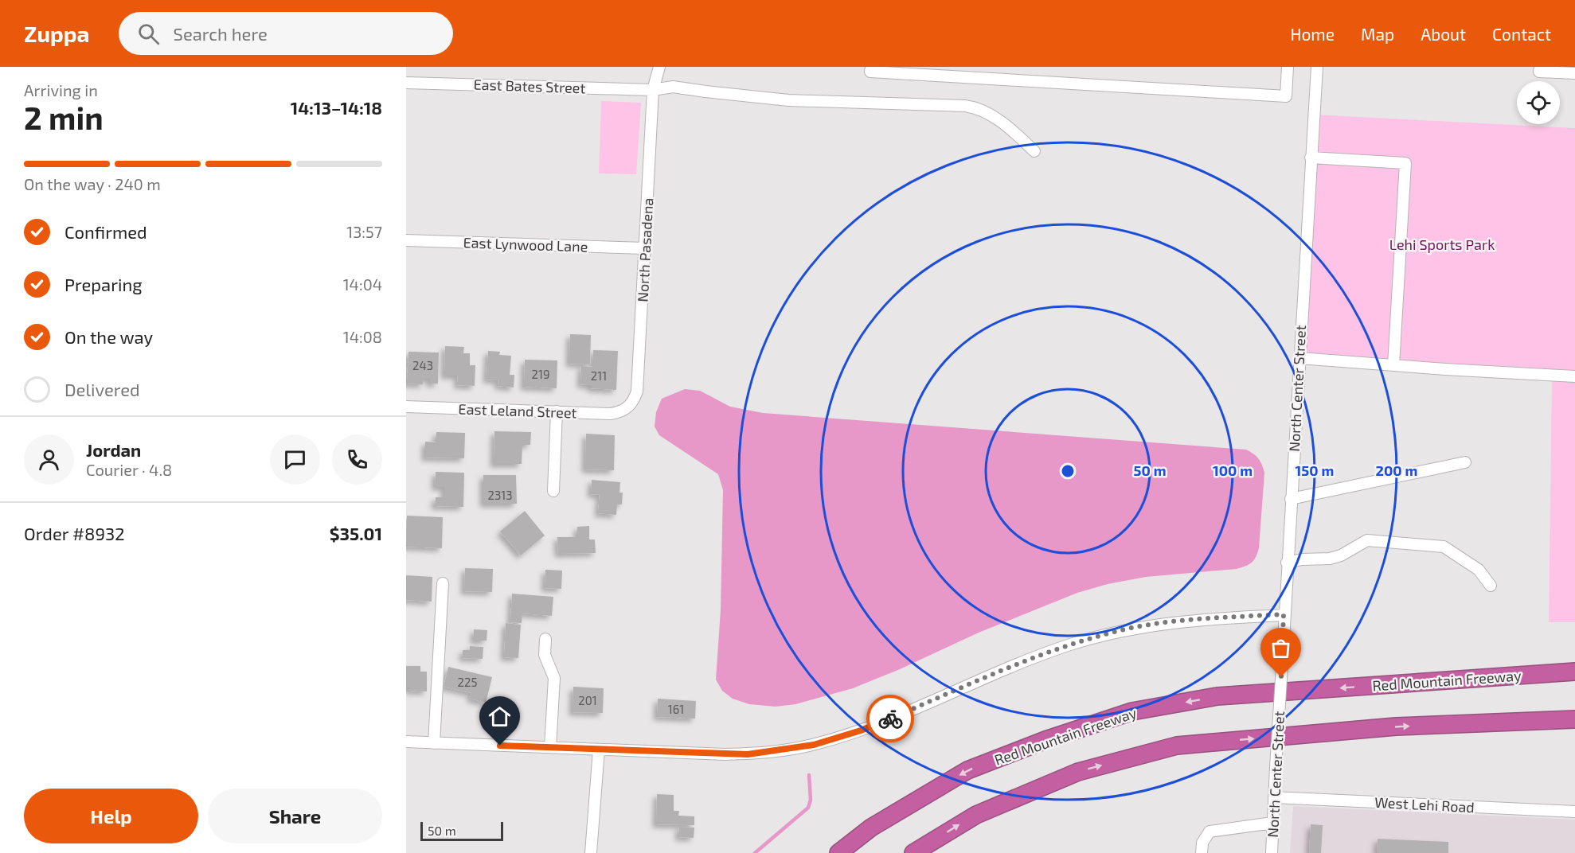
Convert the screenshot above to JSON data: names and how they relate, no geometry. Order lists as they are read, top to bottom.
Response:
{
  "streets": {
    "highway": ["Red Mountain Freeway"],
    "street": [
      "East Bates Street",
      "East Lynwood Lane",
      "North Pasadena",
      "North Center Street",
      "East Leland Street",
      "West Lehi Road"
    ]
  },
  "crossings": [
    ["East Bates Street", "North Pasadena"],
    ["East Lynwood Lane", "North Pasadena"],
    ["North Pasadena", "East Leland Street"],
    ["North Center Street", "West Lehi Road"]
  ],
  "parks": ["Lehi Sports Park"],
  "house_numbers": [
    "243",
    "219",
    "211",
    "2313",
    "225",
    "201",
    "161"
  ],
  "scale_bar": "50 m",
  "page": {
    "header": "Zuppa",
    "search": "Search here",
    "nav": [
      "Home",
      "Map",
      "About",
      "Contact"
    ],
    "heading": ["2 min", "Arriving in", "14:13–14:18"],
    "panel": [
      "Jordan",
      "Courier · 4.8",
      "Order #8932",
      "$35.01"
    ],
    "bar": "On the way · 240 m",
    "list": [
      ["Confirmed", "13:57"],
      ["Preparing", "14:04"],
      ["On the way", "14:08"],
      "Delivered"
    ],
    "buttons": ["Help", "Share"],
    "scale": "50 m"
  },
  "rings": [
    "50 m",
    "100 m",
    "150 m",
    "200 m"
  ]
}
